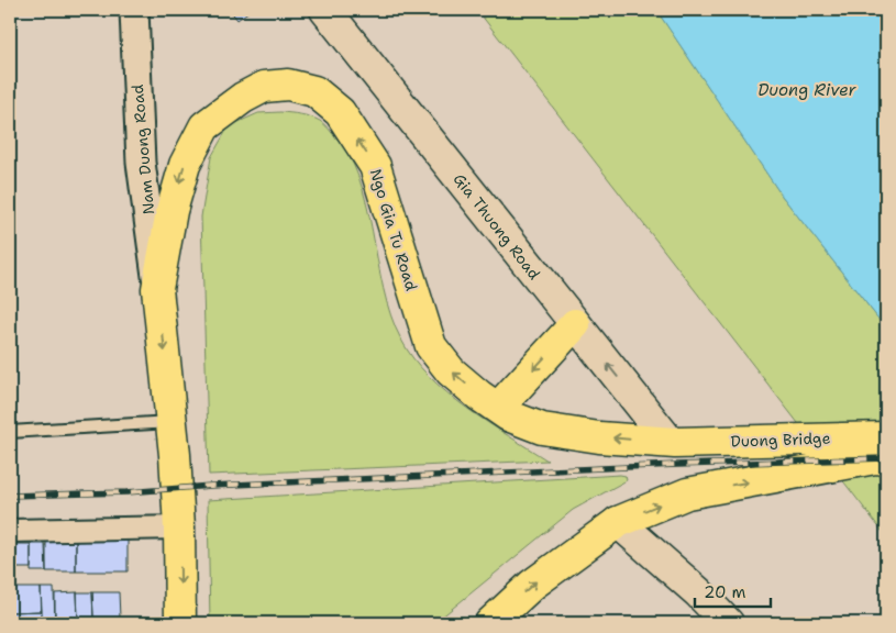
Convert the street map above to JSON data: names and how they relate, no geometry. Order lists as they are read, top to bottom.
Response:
{
  "streets": {
    "main road": ["Gia Thuong Road", "Ngo Gia Tu Road", "Duong Bridge"],
    "street": ["Nam Duong Road"]
  },
  "crossings": [
    ["Nam Duong Road", "Ngo Gia Tu Road"],
    ["Gia Thuong Road", "Ngo Gia Tu Road"],
    ["Gia Thuong Road", "Duong Bridge"],
    ["Ngo Gia Tu Road", "Duong Bridge"]
  ],
  "water": ["Duong River"],
  "scale_bar": "20 m"
}
